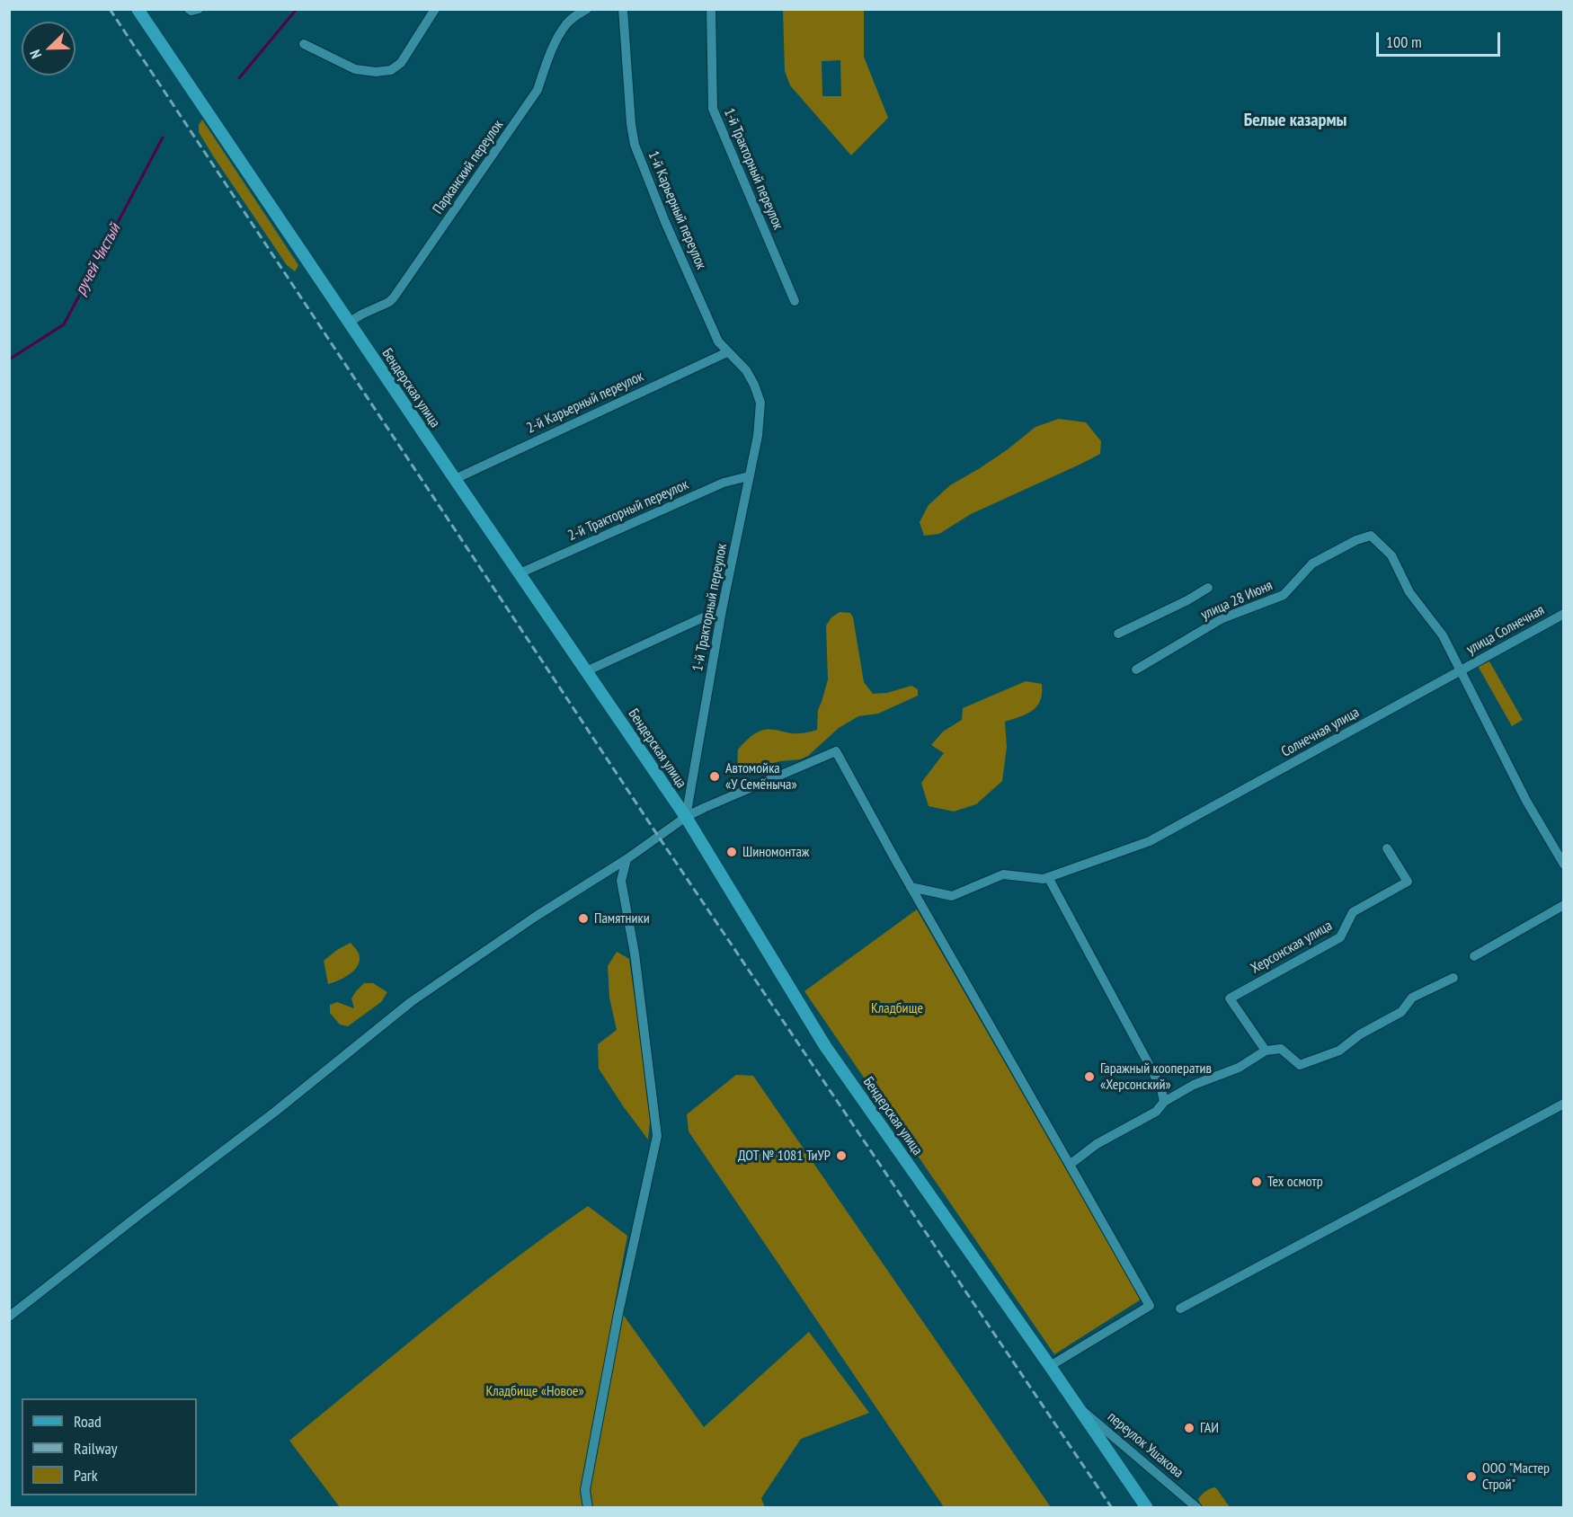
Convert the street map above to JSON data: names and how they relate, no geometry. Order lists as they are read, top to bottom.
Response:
{
  "streets": {
    "main road": ["Бендерская улица"],
    "street": [
      "Парканский переулок",
      "1-й Тракторный переулок",
      "1-й Карьерный переулок",
      "2-й Карьерный переулок",
      "2-й Тракторный переулок",
      "улица 28 Июня",
      "улица Солнечная",
      "Солнечная улица",
      "Херсонская улица",
      "переулок Ушакова"
    ]
  },
  "crossings": [
    ["Парканский переулок", "Бендерская улица"],
    ["1-й Тракторный переулок", "1-й Карьерный переулок"],
    ["1-й Тракторный переулок", "Бендерская улица"],
    ["1-й Тракторный переулок", "2-й Тракторный переулок"],
    ["1-й Карьерный переулок", "2-й Карьерный переулок"],
    ["Бендерская улица", "2-й Карьерный переулок"],
    ["Бендерская улица", "2-й Тракторный переулок"],
    ["Бендерская улица", "переулок Ушакова"],
    ["улица 28 Июня", "улица Солнечная"],
    ["улица 28 Июня", "Солнечная улица"],
    ["улица Солнечная", "Солнечная улица"]
  ],
  "districts": ["Белые казармы"],
  "water": ["ручей Чистый"],
  "parks": ["Кладбище", "Кладбище «Новое»"],
  "places": [
    "Автомойка «У Семёныча»",
    "Шиномонтаж",
    "Памятники",
    "Гаражный кооператив «Херсонский»",
    "ДОТ № 1081 ТиУР",
    "Тех осмотр",
    "ГАИ",
    "ООО \"Мастер Строй\""
  ],
  "legend": ["Road", "Railway", "Park"],
  "scale_bar": "100 m",
  "north": "bottom left"
}
